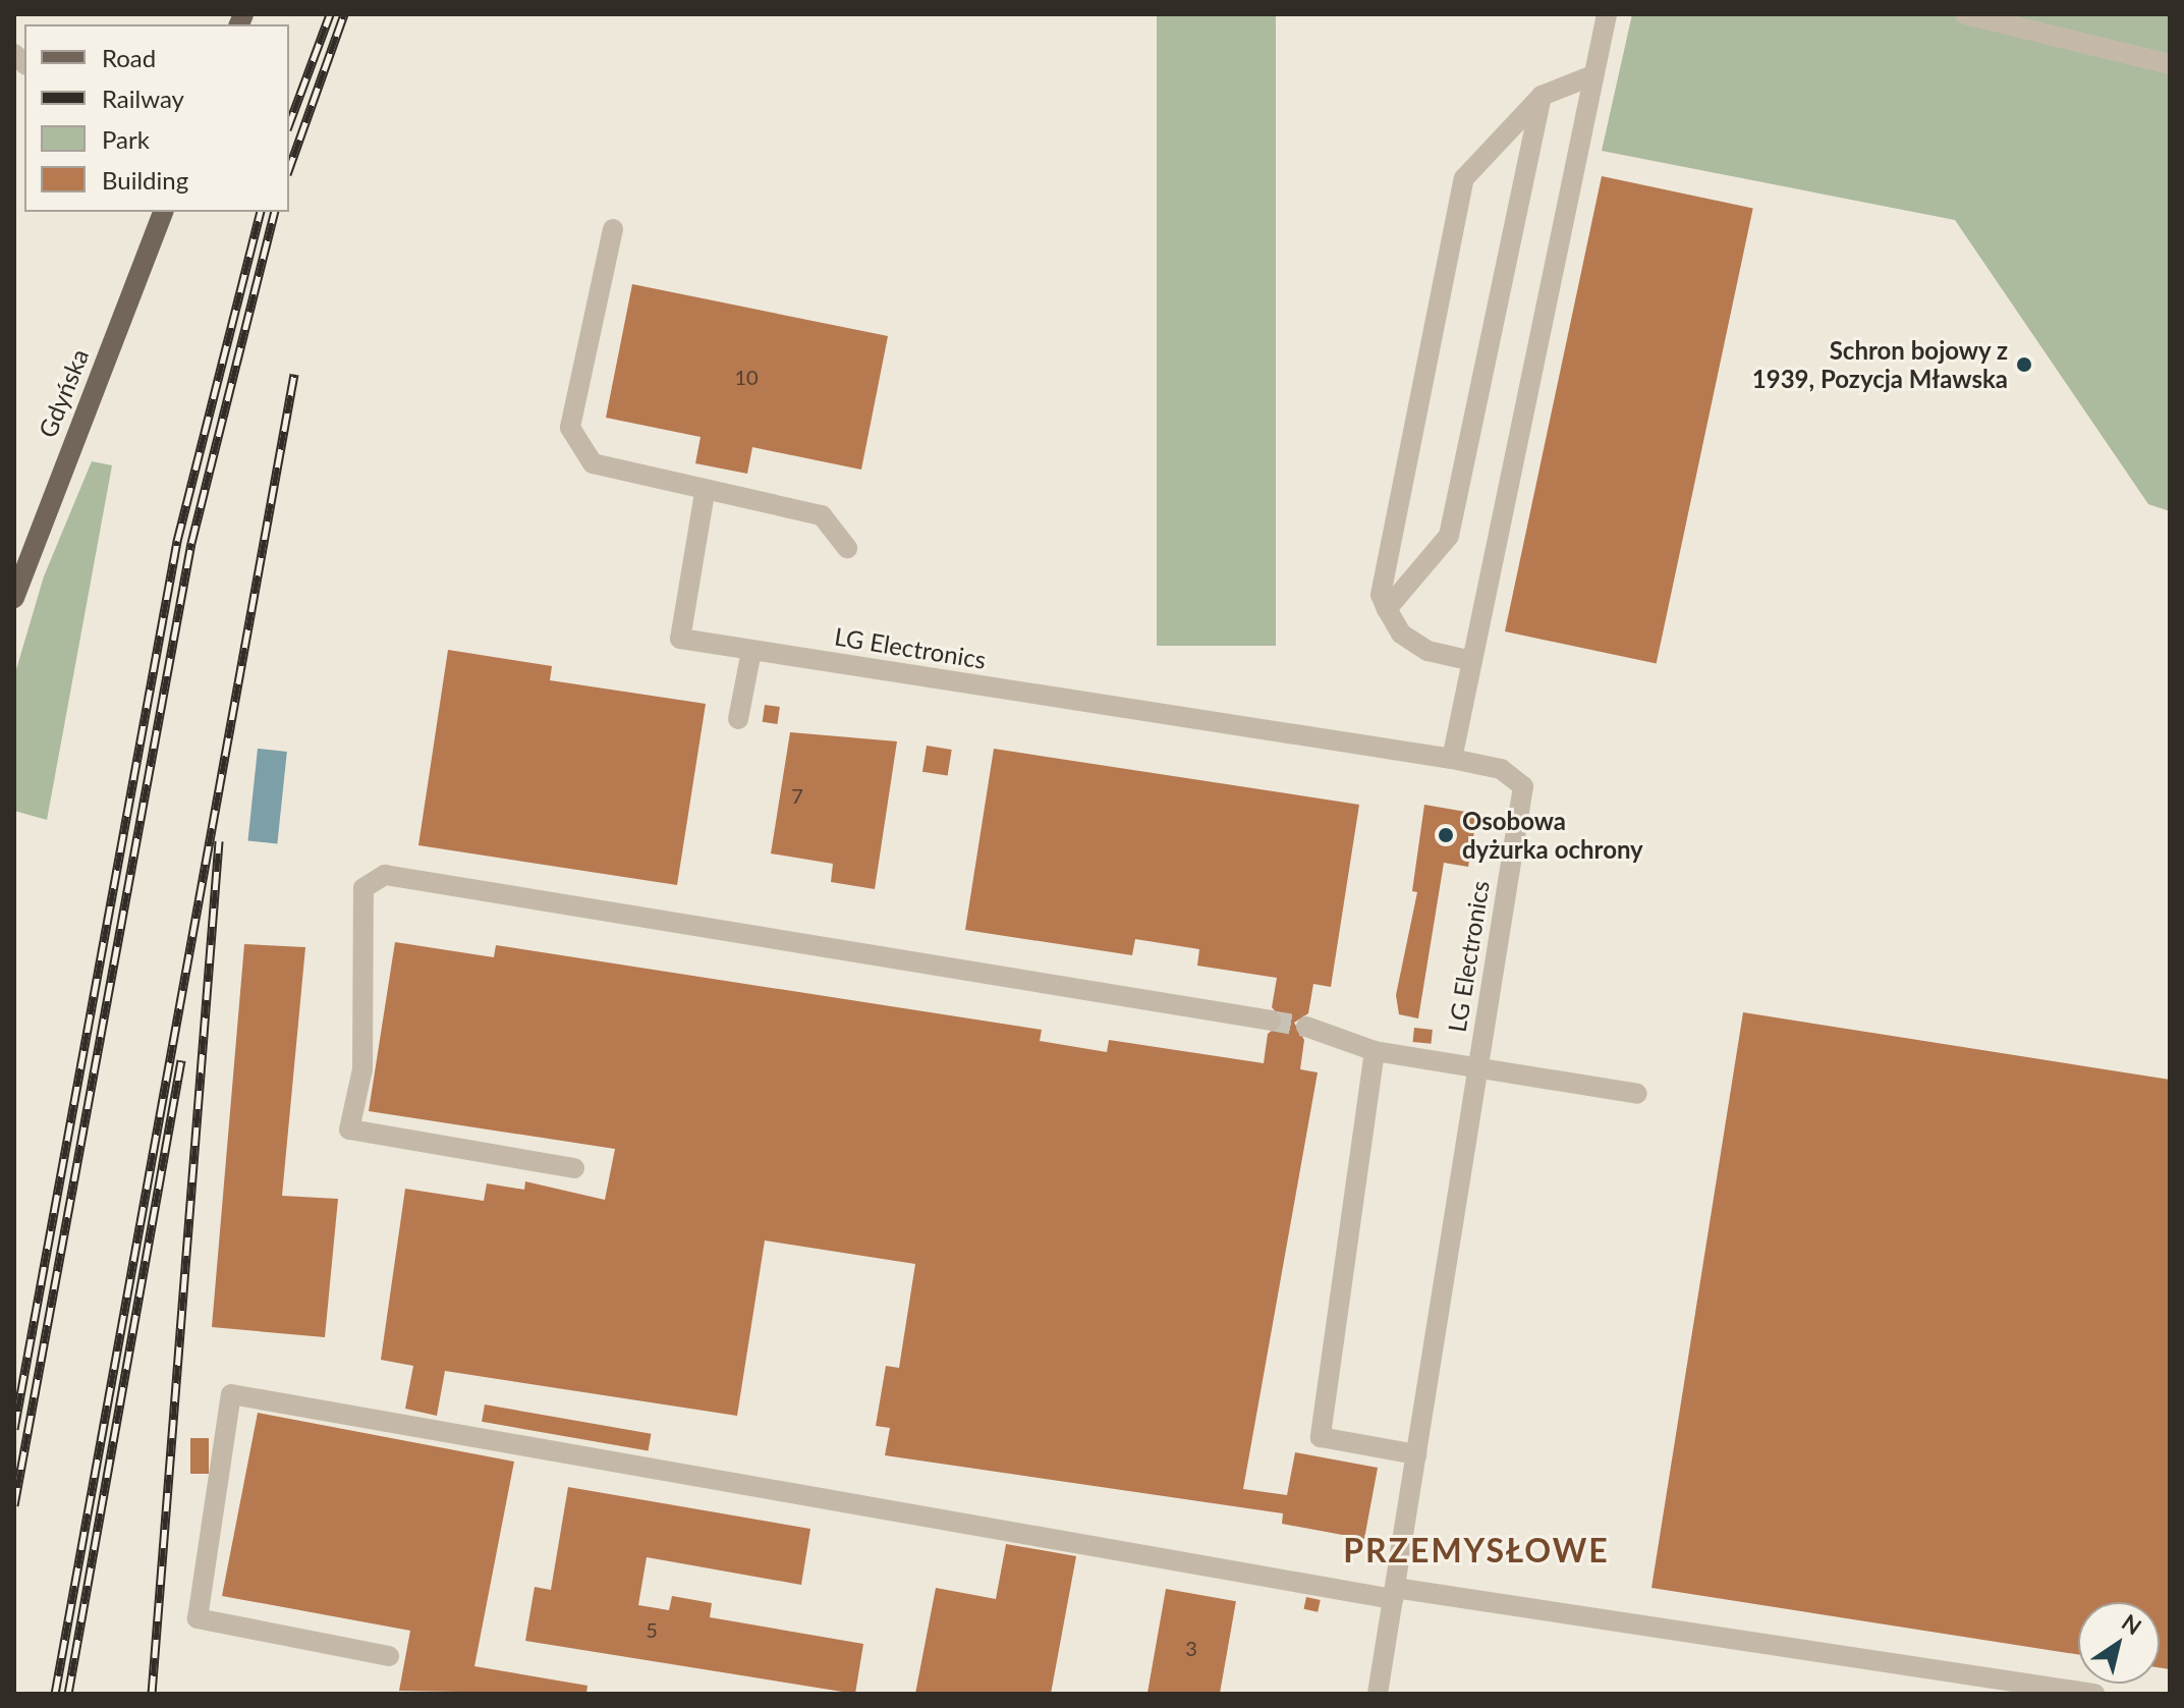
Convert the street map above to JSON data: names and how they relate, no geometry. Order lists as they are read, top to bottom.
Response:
{
  "streets": {
    "main road": ["Gdyńska"],
    "street": ["LG Electronics"]
  },
  "districts": ["PRZEMYSŁOWE"],
  "places": ["Schron bojowy z 1939, Pozycja Mławska", "Osobowa dyżurka ochrony"],
  "house_numbers": [
    "10",
    "7",
    "5",
    "3"
  ],
  "legend": [
    "Road",
    "Railway",
    "Park",
    "Building"
  ],
  "north": "top right"
}
